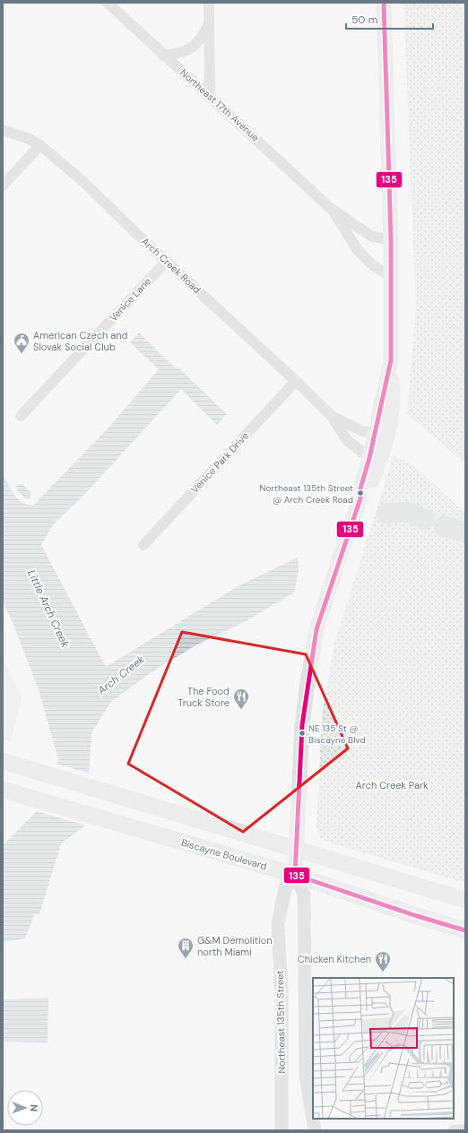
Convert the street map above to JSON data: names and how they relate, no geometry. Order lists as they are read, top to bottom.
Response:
{
  "streets": {
    "main road": ["Biscayne Boulevard"],
    "street": [
      "Northeast 17th Avenue",
      "Arch Creek Road",
      "Venice Lane",
      "Venice Park Drive",
      "Northeast 135th Street"
    ]
  },
  "crossings": [
    ["Arch Creek Road", "Venice Lane"],
    ["Arch Creek Road", "Venice Park Drive"],
    ["Biscayne Boulevard", "Northeast 135th Street"]
  ],
  "water": ["Little Arch Creek", "Arch Creek"],
  "parks": ["Arch Creek Park"],
  "places": {
    "public building": ["American Czech and Slovak Social Club"],
    "other": ["Northeast 135th Street @ Arch Creek Road", "NE 135 St @ Biscayne Blvd"],
    "restaurant": ["The Food Truck Store", "Chicken Kitchen"],
    "building": ["G&M Demolition north Miami"]
  },
  "lines": ["transit line 135"],
  "scale_bar": "50 m",
  "north": "right"
}
